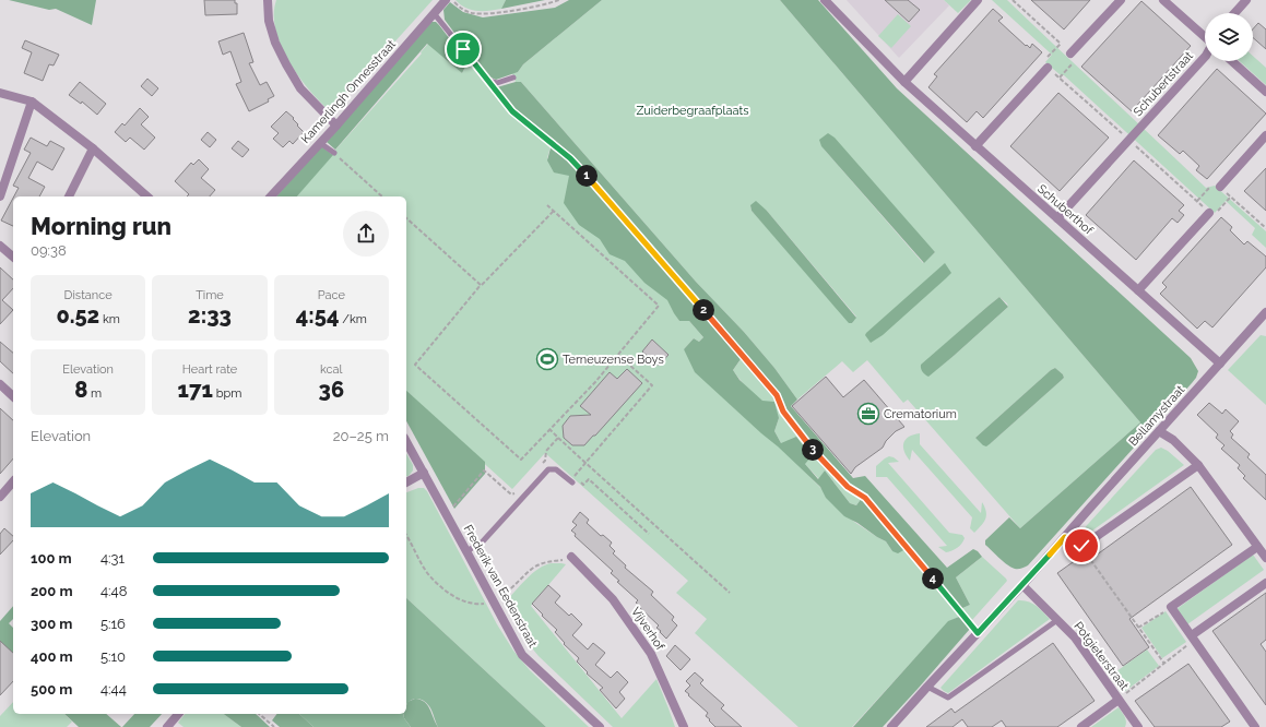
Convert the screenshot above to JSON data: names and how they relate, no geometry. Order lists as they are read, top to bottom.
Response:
{
  "streets": {
    "street": [
      "Schubertstraat",
      "Kamerlingh Onnesstraat",
      "Schuberthof",
      "Bellamystraat",
      "Frederik van Eedenstraat",
      "Vijverhof",
      "Potgieterstraat"
    ]
  },
  "crossings": [
    ["Schubertstraat", "Schuberthof"],
    ["Schuberthof", "Bellamystraat"],
    ["Bellamystraat", "Potgieterstraat"]
  ],
  "parks": ["Zuiderbegraafplaats"],
  "places": {
    "sports": ["Terneuzense Boys"],
    "office": ["Crematorium"]
  },
  "page": {
    "pins": [
      "1",
      "2",
      "3",
      "4"
    ],
    "heading": ["Morning run", "09:38"],
    "stats": [
      ["Distance", "0.52 km"],
      ["Time", "2:33"],
      ["Pace", "4:54 /km"],
      ["Elevation", "8 m"],
      ["Heart rate", "171 bpm"],
      ["kcal", "36"]
    ],
    "chart": ["Elevation", "20–25 m"],
    "list": [
      {
        "name": "100 m",
        "note": "4:31"
      },
      {
        "name": "200 m",
        "note": "4:48"
      },
      {
        "name": "300 m",
        "note": "5:16"
      },
      {
        "name": "400 m",
        "note": "5:10"
      },
      {
        "name": "500 m",
        "note": "4:44"
      }
    ]
  }
}
